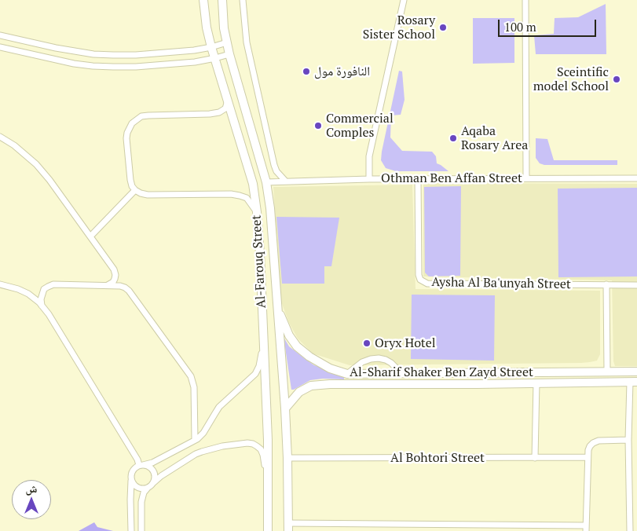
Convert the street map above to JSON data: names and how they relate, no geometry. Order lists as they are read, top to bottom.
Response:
{
  "streets": {
    "main road": ["Al-Farouq Street", "Al-Sharif Shaker Ben Zayd Street"],
    "street": ["Othman Ben Affan Street", "Aysha Al Ba'unyah Street", "Al Bohtori Street"]
  },
  "crossings": [
    ["Othman Ben Affan Street", "Al-Farouq Street"],
    ["Othman Ben Affan Street", "Aysha Al Ba'unyah Street"],
    ["Al-Farouq Street", "Al-Sharif Shaker Ben Zayd Street"],
    ["Al-Farouq Street", "Al Bohtori Street"]
  ],
  "places": [
    "Rosary Sister School",
    "النافورة مول",
    "Sceintific model School",
    "Commercial Comples",
    "Aqaba Rosary Area",
    "Oryx Hotel"
  ],
  "scale_bar": "100 m",
  "north": "top"
}
